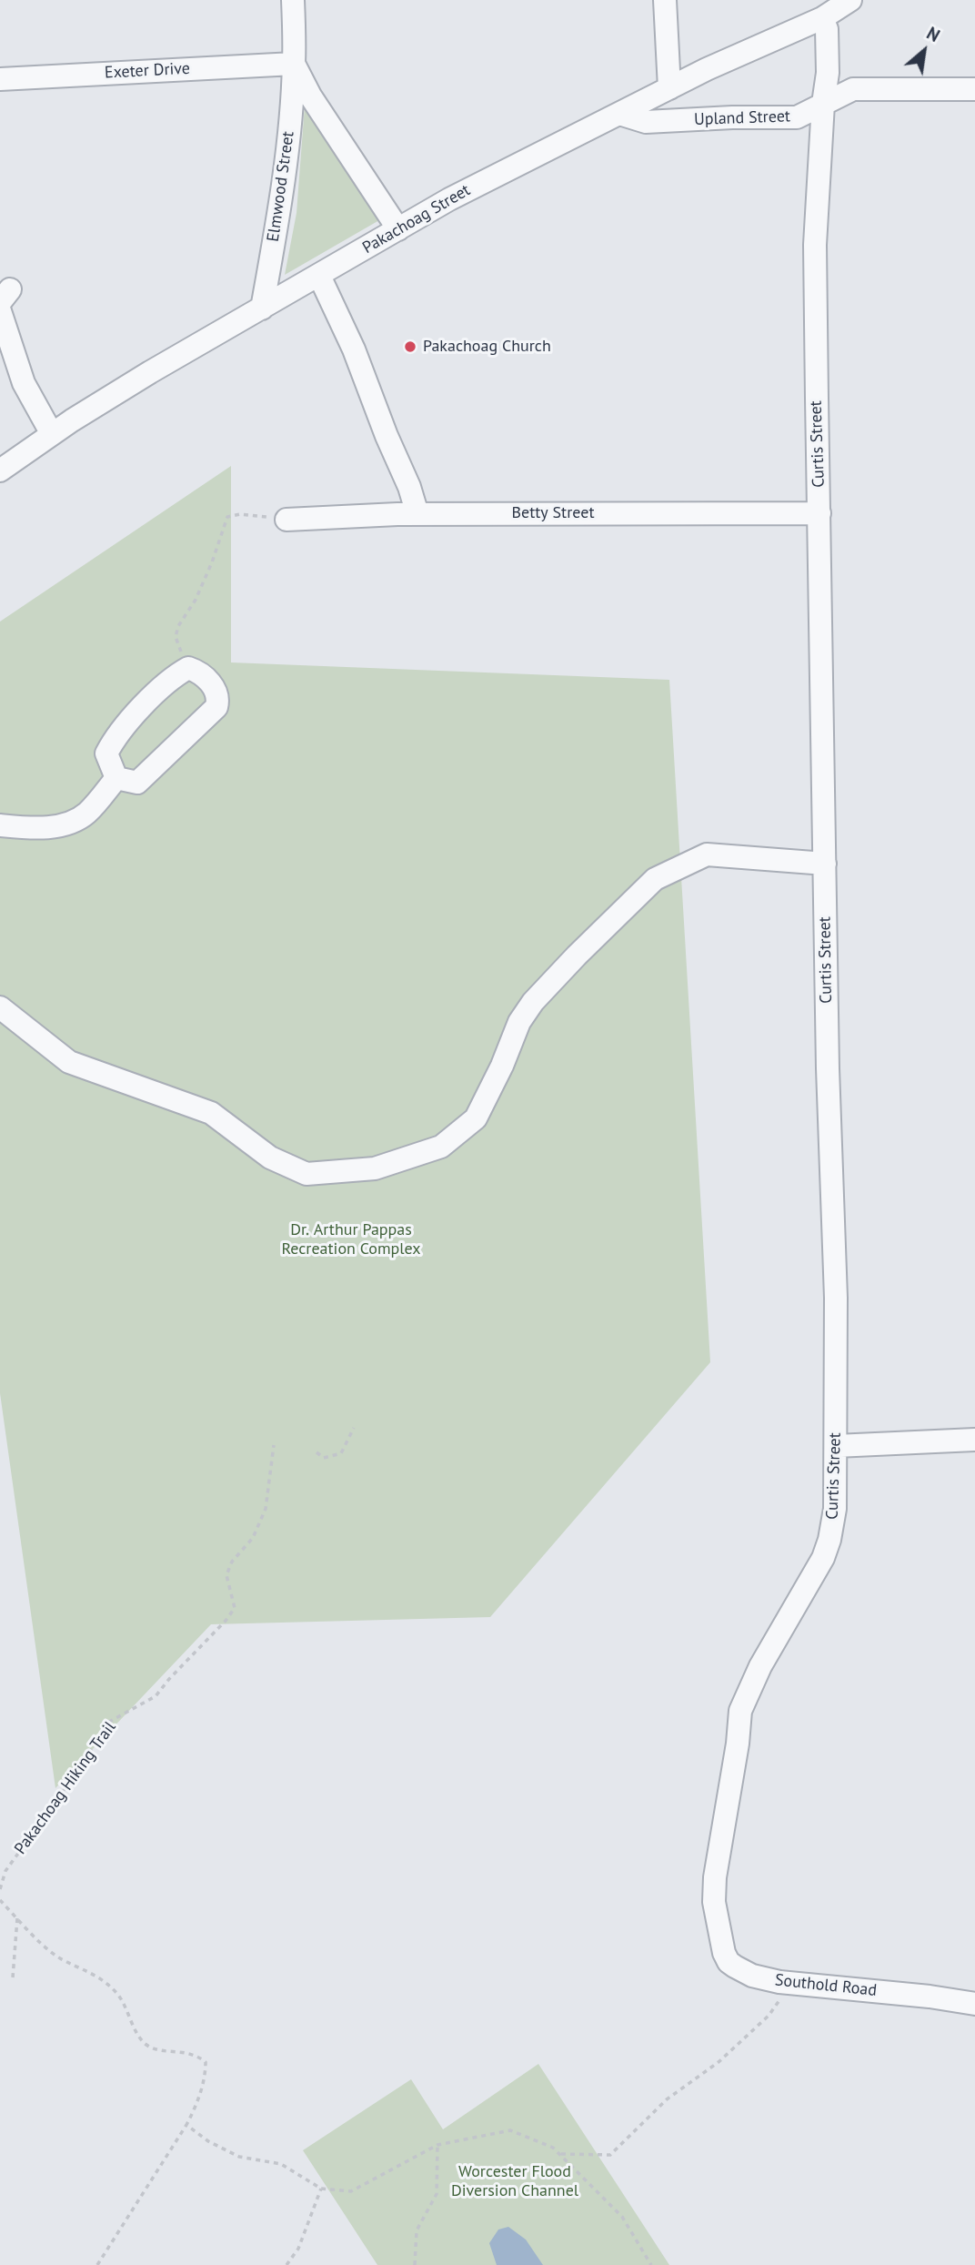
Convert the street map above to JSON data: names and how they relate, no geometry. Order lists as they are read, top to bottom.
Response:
{
  "streets": {
    "street": [
      "Exeter Drive",
      "Upland Street",
      "Elmwood Street",
      "Pakachoag Street",
      "Curtis Street",
      "Betty Street",
      "Southold Road"
    ],
    "path": ["Pakachoag Hiking Trail"]
  },
  "crossings": [
    ["Exeter Drive", "Elmwood Street"],
    ["Upland Street", "Pakachoag Street"],
    ["Upland Street", "Curtis Street"],
    ["Elmwood Street", "Pakachoag Street"],
    ["Pakachoag Street", "Curtis Street"],
    ["Curtis Street", "Betty Street"],
    ["Curtis Street", "Southold Road"]
  ],
  "parks": ["Dr. Arthur Pappas Recreation Complex", "Worcester Flood Diversion Channel"],
  "places": ["Pakachoag Church"],
  "north": "top right"
}
